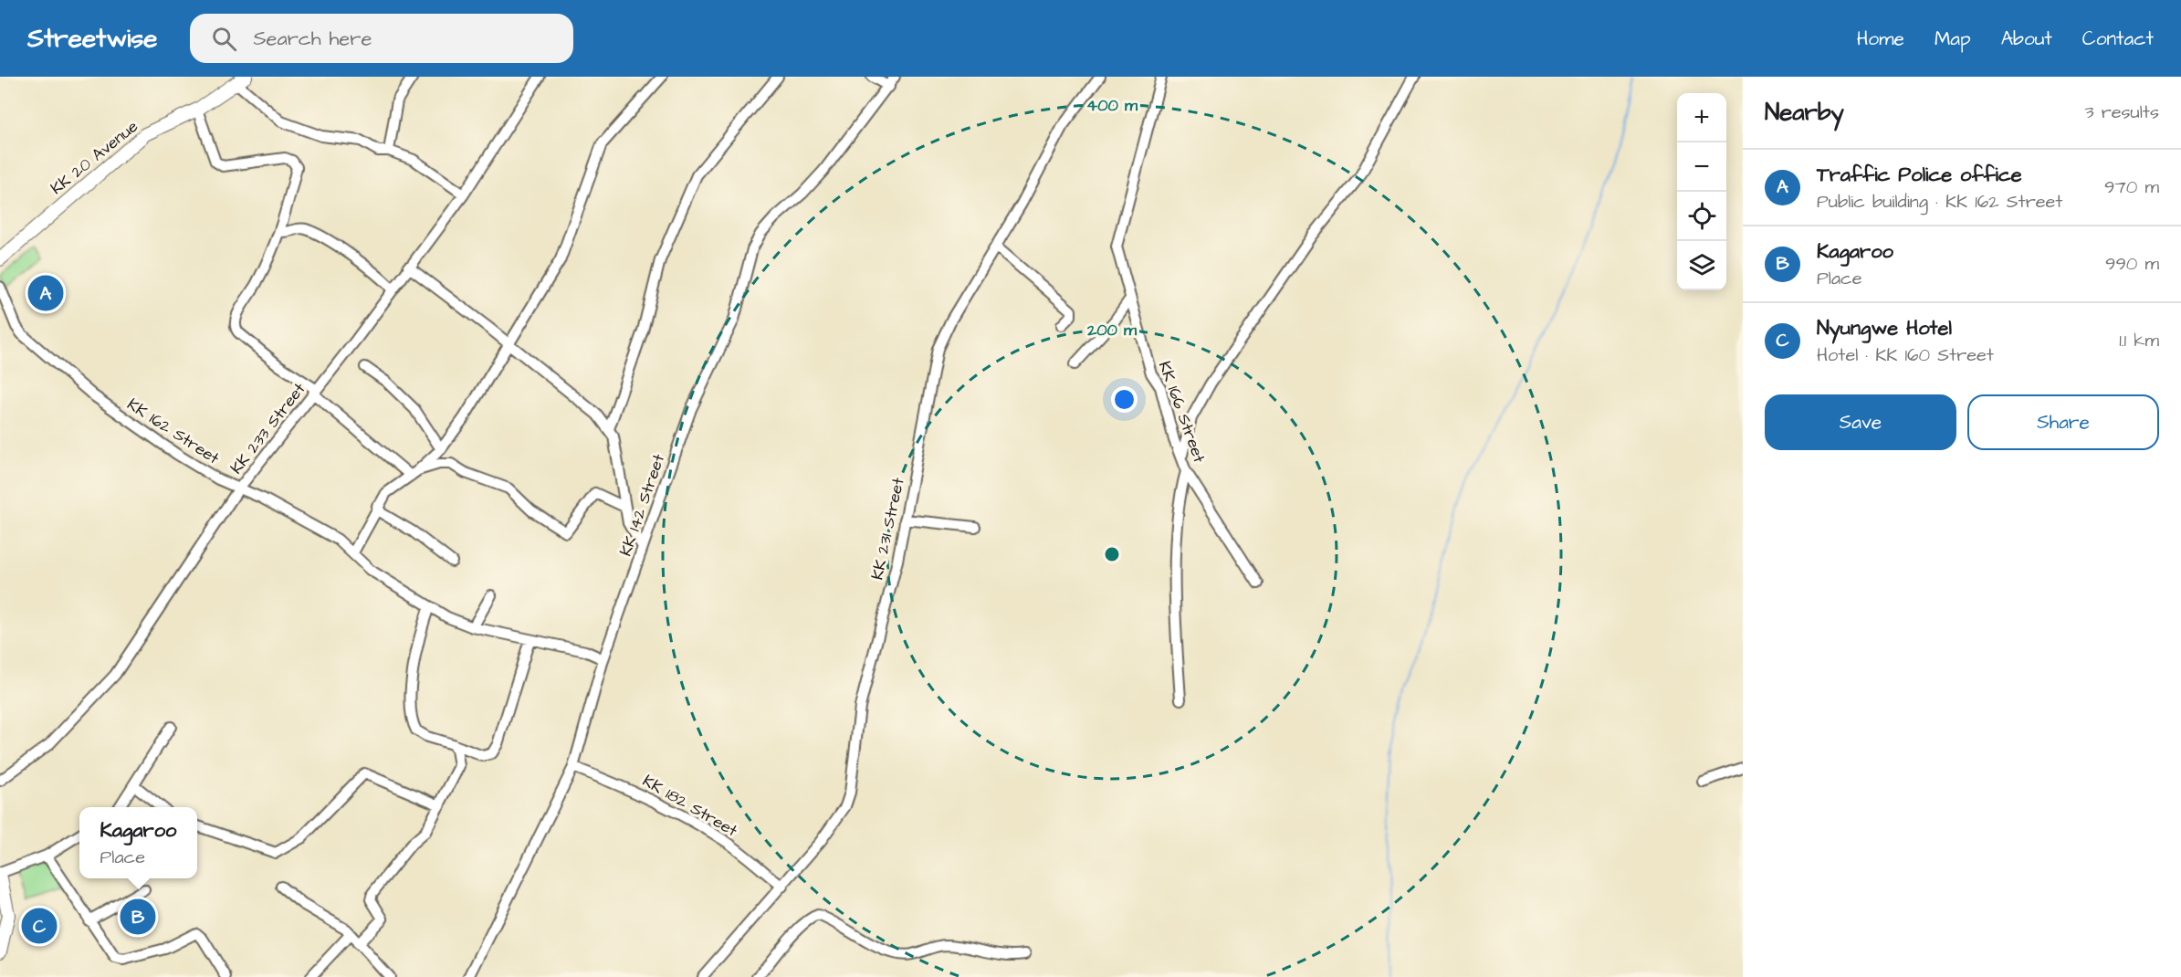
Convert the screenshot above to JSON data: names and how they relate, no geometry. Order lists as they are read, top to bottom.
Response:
{
  "streets": {
    "main road": ["KK 20 Avenue"],
    "street": [
      "KK 166 Street",
      "KK 233 Street",
      "KK 162 Street",
      "KK 142 Street",
      "KK 231 Street",
      "KK 182 Street"
    ]
  },
  "crossings": [
    ["KK 233 Street", "KK 162 Street"],
    ["KK 162 Street", "KK 142 Street"],
    ["KK 142 Street", "KK 182 Street"],
    ["KK 231 Street", "KK 182 Street"]
  ],
  "page": {
    "header": "Streetwise",
    "search": "Search here",
    "nav": [
      "Home",
      "Map",
      "About",
      "Contact"
    ],
    "heading": ["Nearby", "3 results"],
    "map_buttons": ["+", "−"],
    "list": [
      {
        "mark": "A",
        "name": "Traffic Police office",
        "note": "Public building · KK 162 Street",
        "value": "970 m"
      },
      {
        "mark": "B",
        "name": "Kagaroo",
        "note": "Place",
        "value": "990 m"
      },
      {
        "mark": "C",
        "name": "Nyungwe Hotel",
        "note": "Hotel · KK 160 Street",
        "value": "1.1 km"
      }
    ],
    "pins": ["A", "B", "C"],
    "buttons": ["Save", "Share"],
    "popup": ["Kagaroo", "Place"]
  },
  "rings": ["400 m", "200 m"]
}
